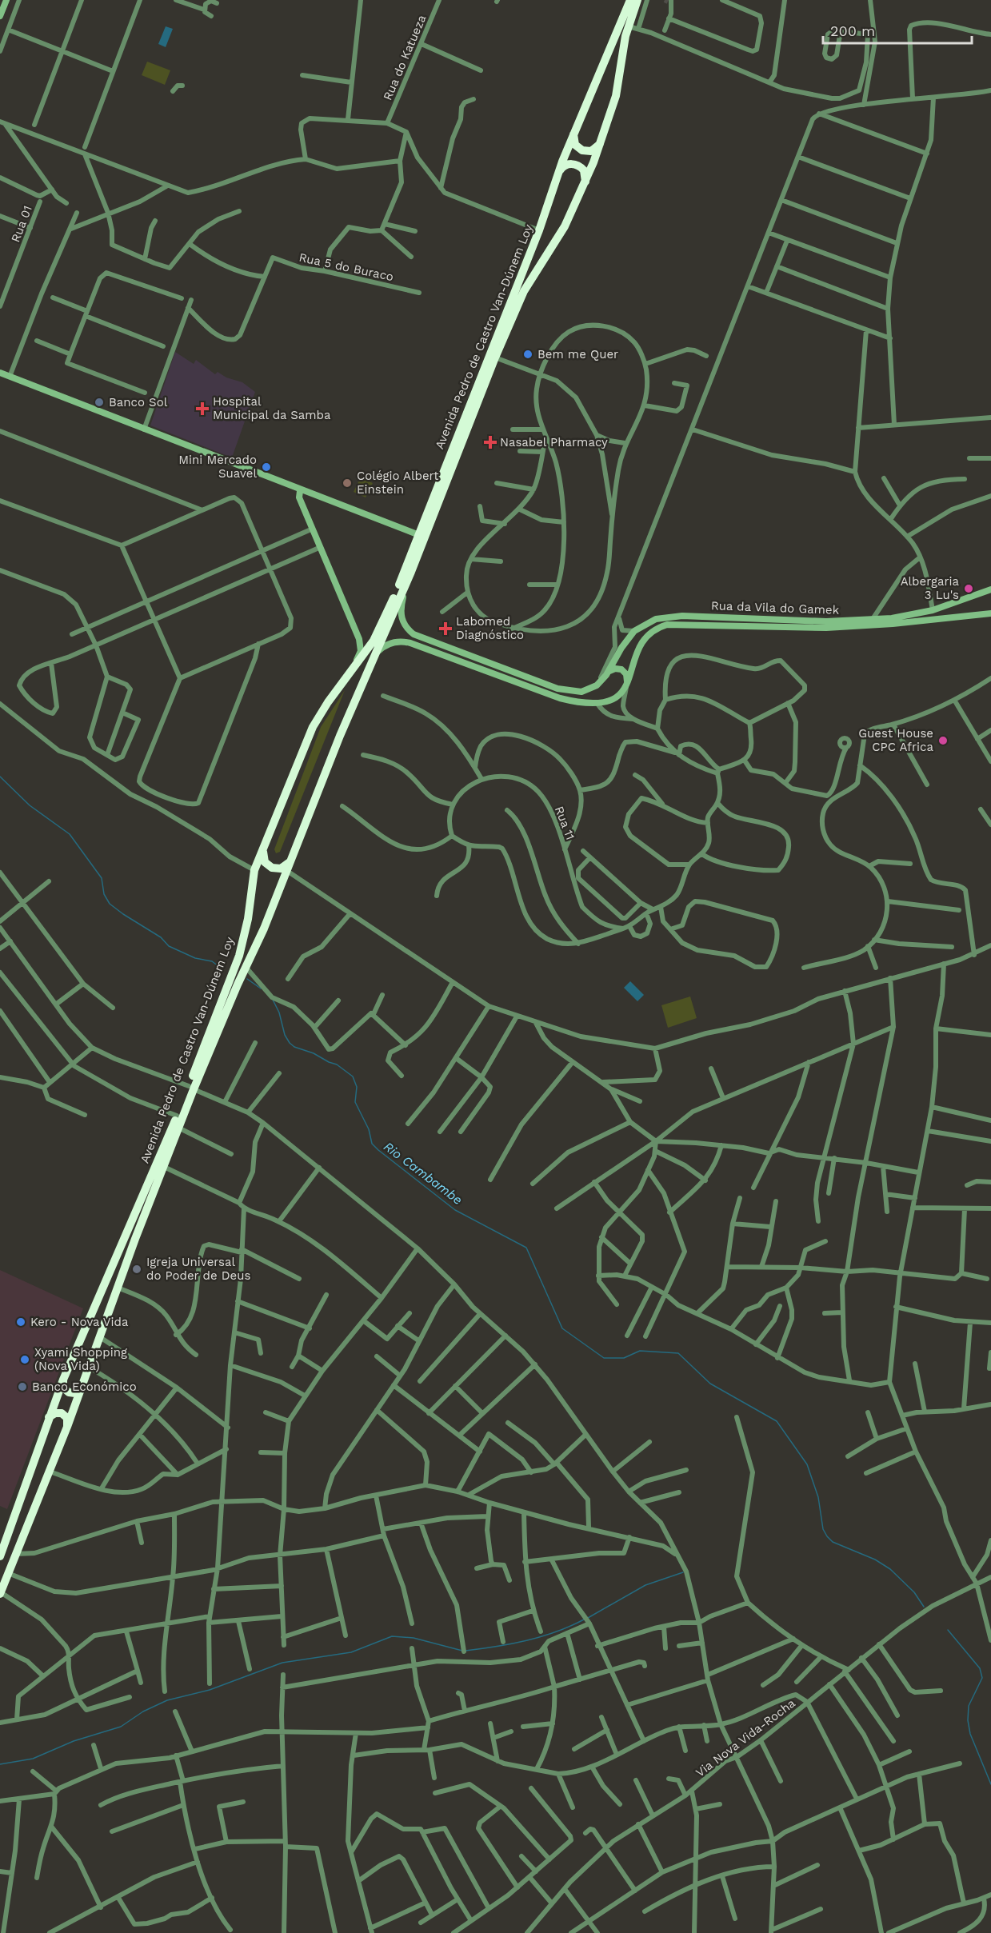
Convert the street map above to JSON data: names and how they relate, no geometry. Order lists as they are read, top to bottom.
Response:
{
  "streets": {
    "highway": ["Avenida Pedro de Castro Van-Dúnem Loy"],
    "main road": ["Rua da Vila do Gamek"],
    "street": [
      "Rua do Katueza",
      "Rua 01",
      "Rua 5 do Buraco",
      "Rua 11",
      "Via Nova Vida-Rocha"
    ]
  },
  "crossings": [
    ["Avenida Pedro de Castro Van-Dúnem Loy", "Rua da Vila do Gamek"]
  ],
  "water": ["Rio Cambambe"],
  "places": {
    "other": [
      "Bem me Quer",
      "Banco Sol",
      "Mini Mercado Suavel",
      "Colégio Albert Einstein",
      "Albergaria 3 Lu's",
      "Guest House CPC Africa",
      "Igreja Universal do Poder de Deus",
      "Kero - Nova Vida",
      "Xyami Shopping (Nova Vida)",
      "Banco Económico"
    ],
    "health": ["Hospital Municipal da Samba", "Nasabel Pharmacy", "Labomed Diagnóstico"]
  },
  "scale_bar": "200 m"
}
